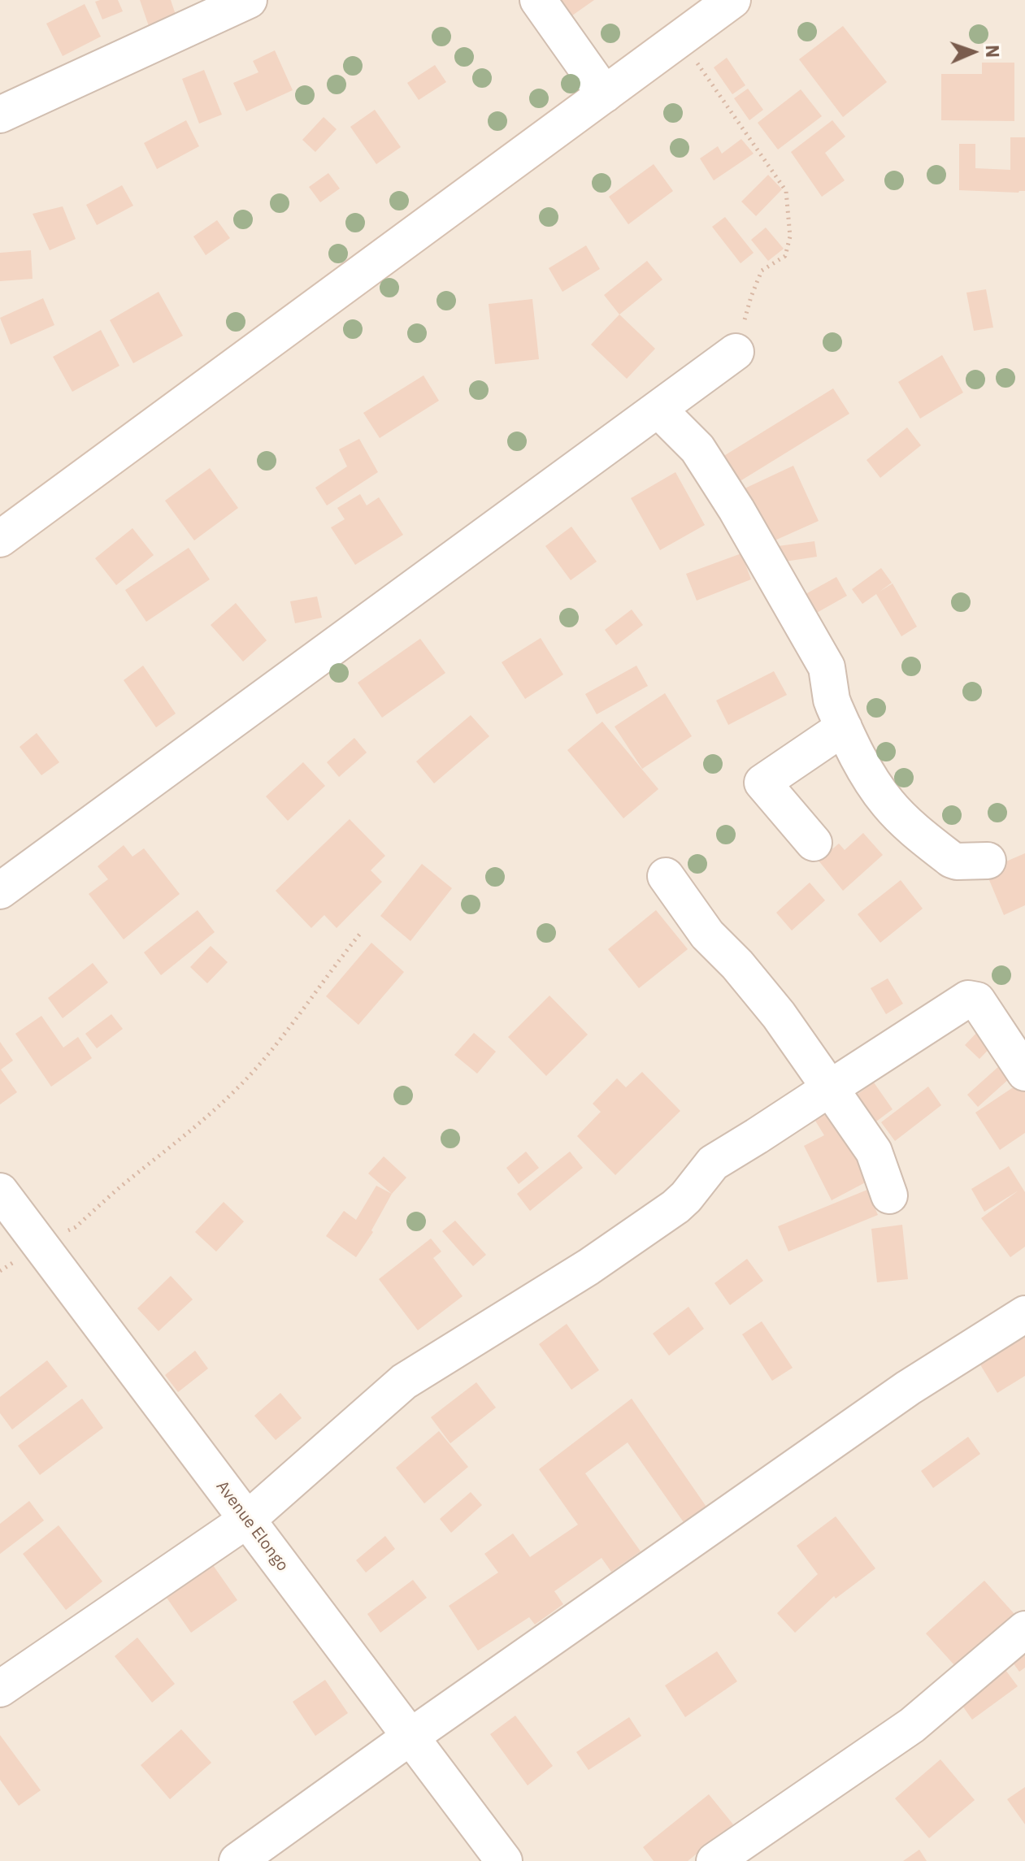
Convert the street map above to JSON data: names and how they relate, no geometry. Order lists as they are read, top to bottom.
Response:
{
  "streets": {
    "street": ["Avenue Elongo"]
  },
  "north": "right"
}
